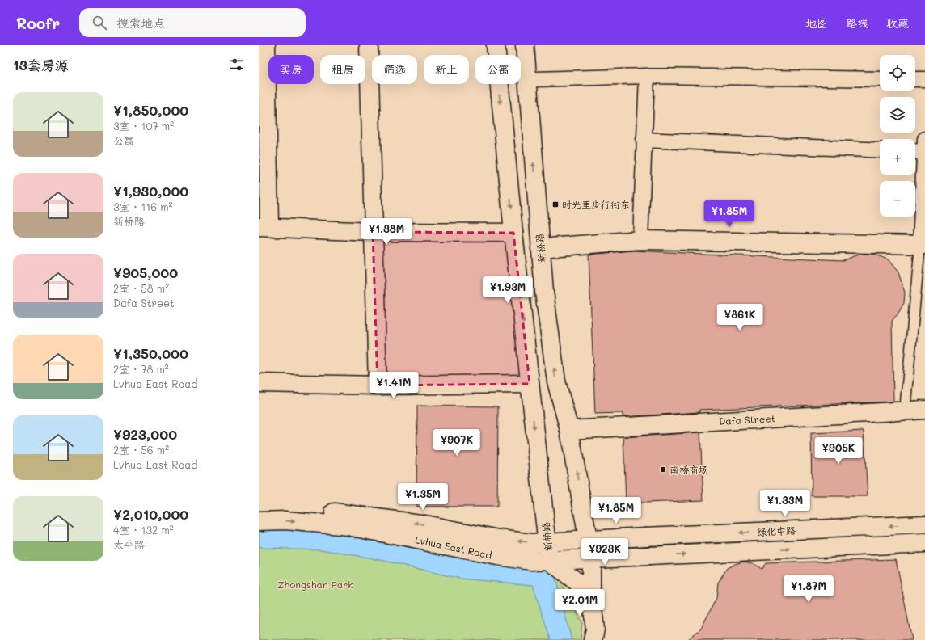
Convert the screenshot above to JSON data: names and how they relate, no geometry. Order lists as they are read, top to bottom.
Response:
{
  "streets": {
    "street": [
      "新桥路",
      "Dafa Street",
      "绿化中路",
      "Lvhua East Road"
    ]
  },
  "crossings": [
    ["新桥路", "Dafa Street"],
    ["新桥路", "Lvhua East Road"],
    ["绿化中路", "Lvhua East Road"]
  ],
  "parks": ["Zhongshan Park"],
  "places": {
    "transit": ["时光里步行街东"],
    "other": ["南桥商场"]
  },
  "page": {
    "header": "Roofr",
    "search": "搜索地点",
    "nav": ["地图", "路线", "收藏"],
    "heading": "13套房源",
    "map_buttons": ["+", "−"],
    "chip": [
      "买房",
      "租房",
      "筛选",
      "新上",
      "公寓"
    ],
    "list": [
      {
        "name": "¥1,850,000",
        "note": "3室 · 107 m² · 公寓"
      },
      {
        "name": "¥1,930,000",
        "note": "3室 · 116 m² · 新桥路"
      },
      {
        "name": "¥905,000",
        "note": "2室 · 58 m² · Dafa Street"
      },
      {
        "name": "¥1,350,000",
        "note": "2室 · 78 m² · Lvhua East Road"
      },
      {
        "name": "¥923,000",
        "note": "2室 · 56 m² · Lvhua East Road"
      },
      {
        "name": "¥2,010,000",
        "note": "4室 · 132 m² · 太平路"
      }
    ],
    "price": [
      "¥1.85M",
      "¥1.38M",
      "¥1.93M",
      "¥861K",
      "¥1.41M",
      "¥907K",
      "¥905K",
      "¥1.35M",
      "¥1.33M",
      "¥1.85M",
      "¥923K",
      "¥1.87M",
      "¥2.01M"
    ]
  }
}
